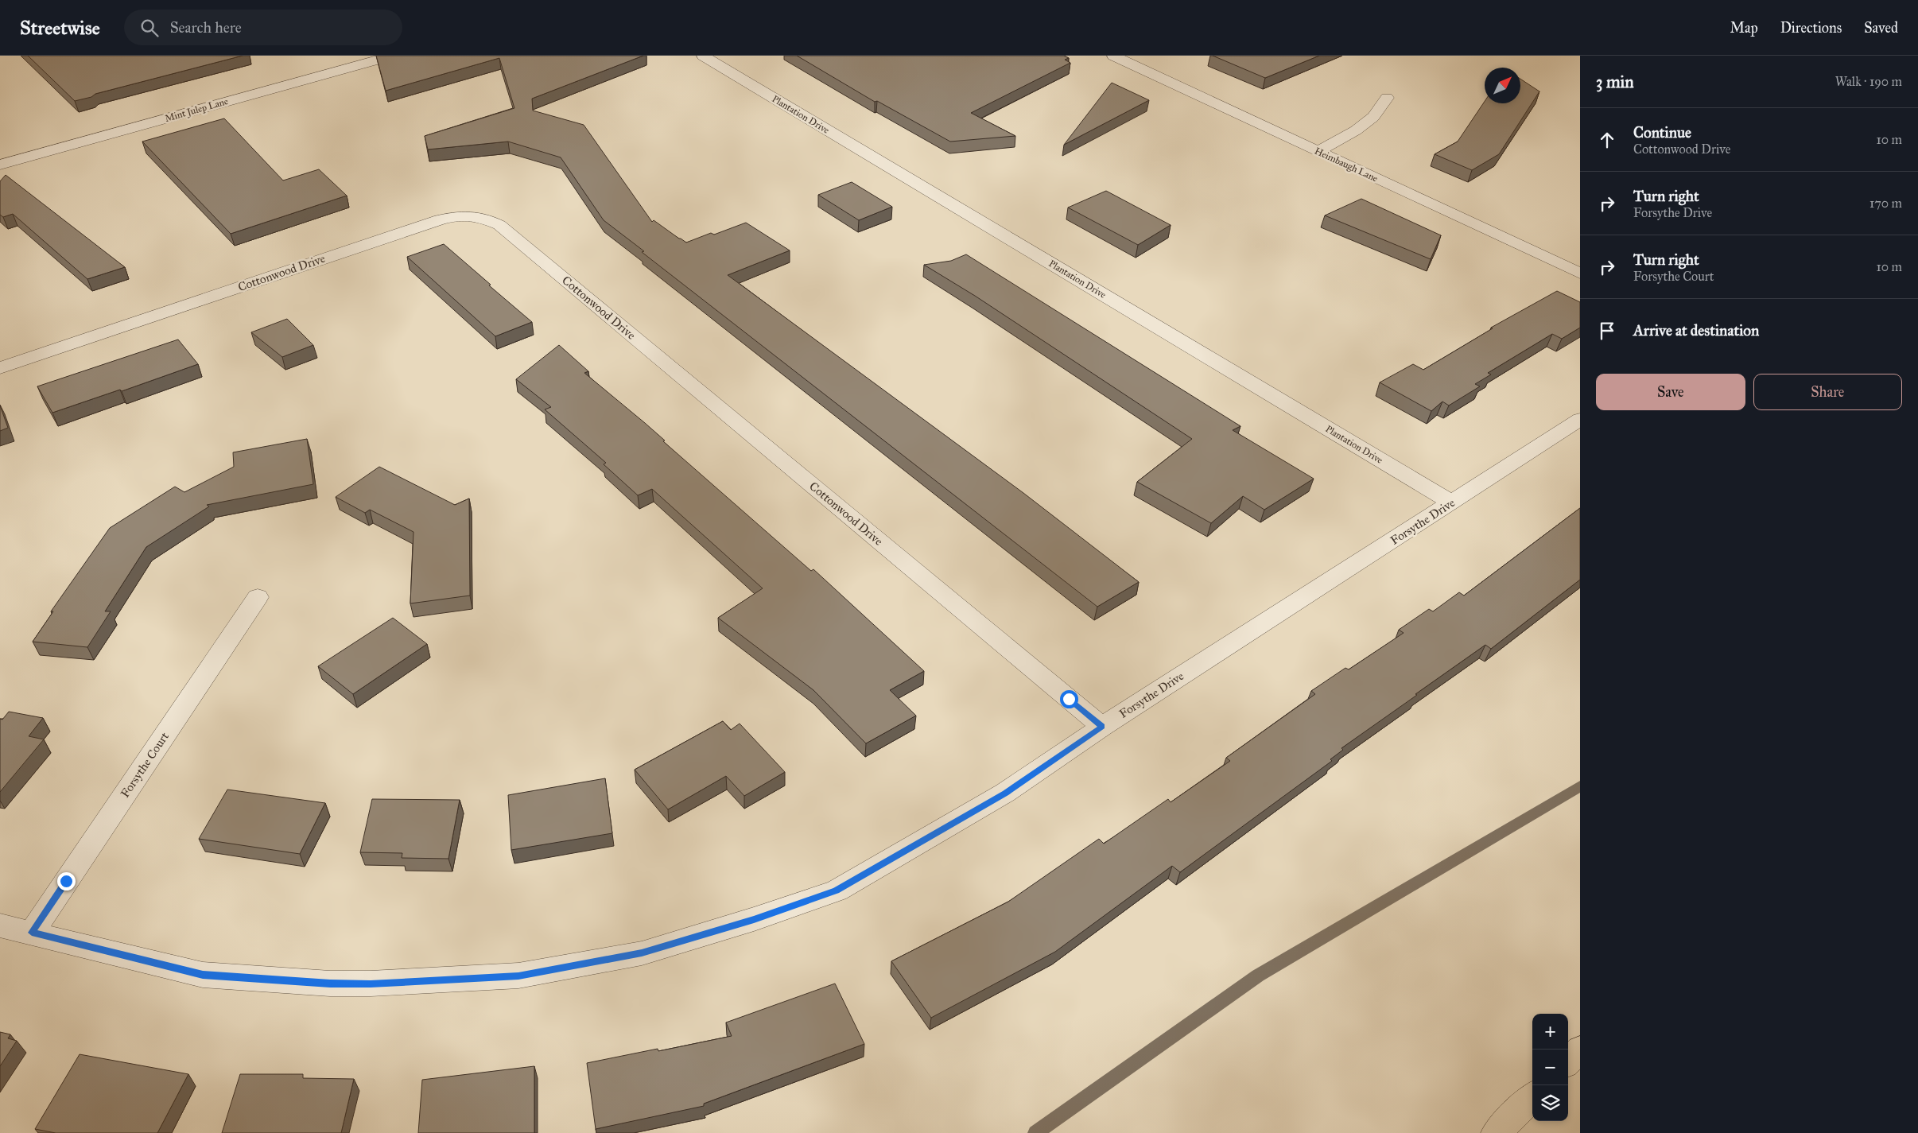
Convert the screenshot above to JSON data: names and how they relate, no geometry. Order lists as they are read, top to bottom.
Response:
{
  "streets": {
    "street": [
      "Mint Julep Lane",
      "Plantation Drive",
      "Heimbaugh Lane",
      "Cottonwood Drive",
      "Forsythe Drive",
      "Forsythe Court"
    ]
  },
  "crossings": [
    ["Plantation Drive", "Forsythe Drive"],
    ["Cottonwood Drive", "Forsythe Drive"],
    ["Forsythe Drive", "Forsythe Court"]
  ],
  "north": "top right",
  "page": {
    "header": "Streetwise",
    "search": "Search here",
    "nav": ["Map", "Directions", "Saved"],
    "heading": ["3 min", "Walk · 190 m"],
    "list": [
      ["Continue", "Cottonwood Drive", "10 m"],
      ["Turn right", "Forsythe Drive", "170 m"],
      ["Turn right", "Forsythe Court", "10 m"],
      "Arrive at destination"
    ],
    "buttons": ["Save", "Share"],
    "map_buttons": ["+", "−"]
  }
}
